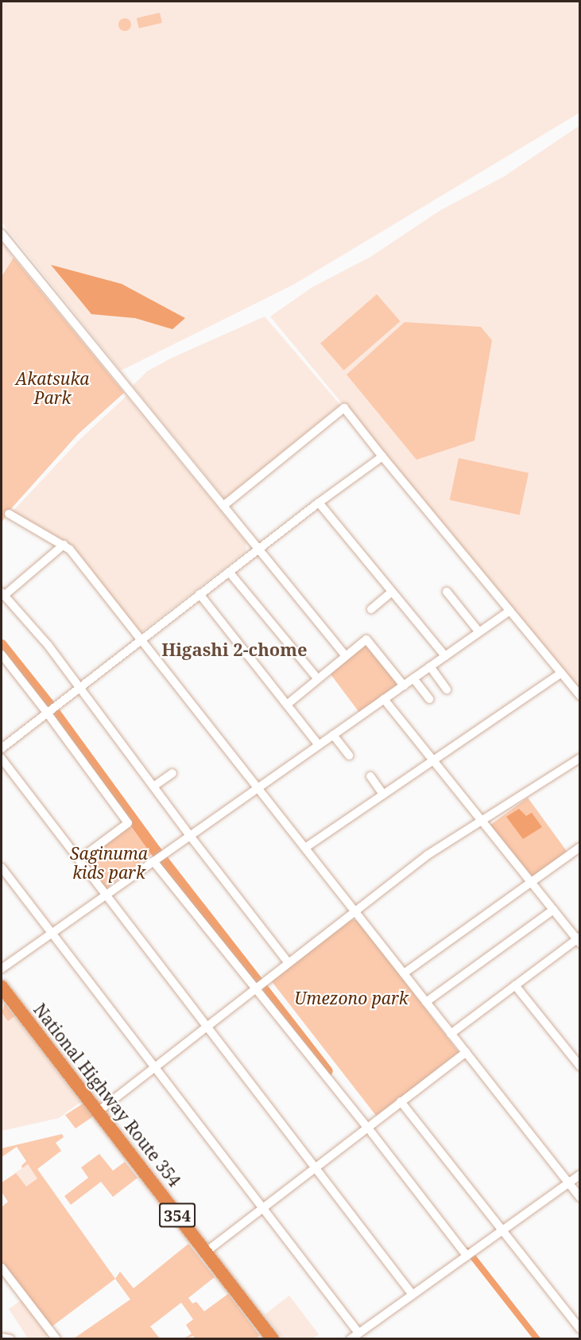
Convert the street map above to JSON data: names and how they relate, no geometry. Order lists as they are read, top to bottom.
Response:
{
  "streets": {
    "highway": ["National Highway Route 354", "354"]
  },
  "districts": ["Higashi 2-chome"],
  "parks": ["Akatsuka Park", "Saginuma kids park", "Umezono park"]
}
